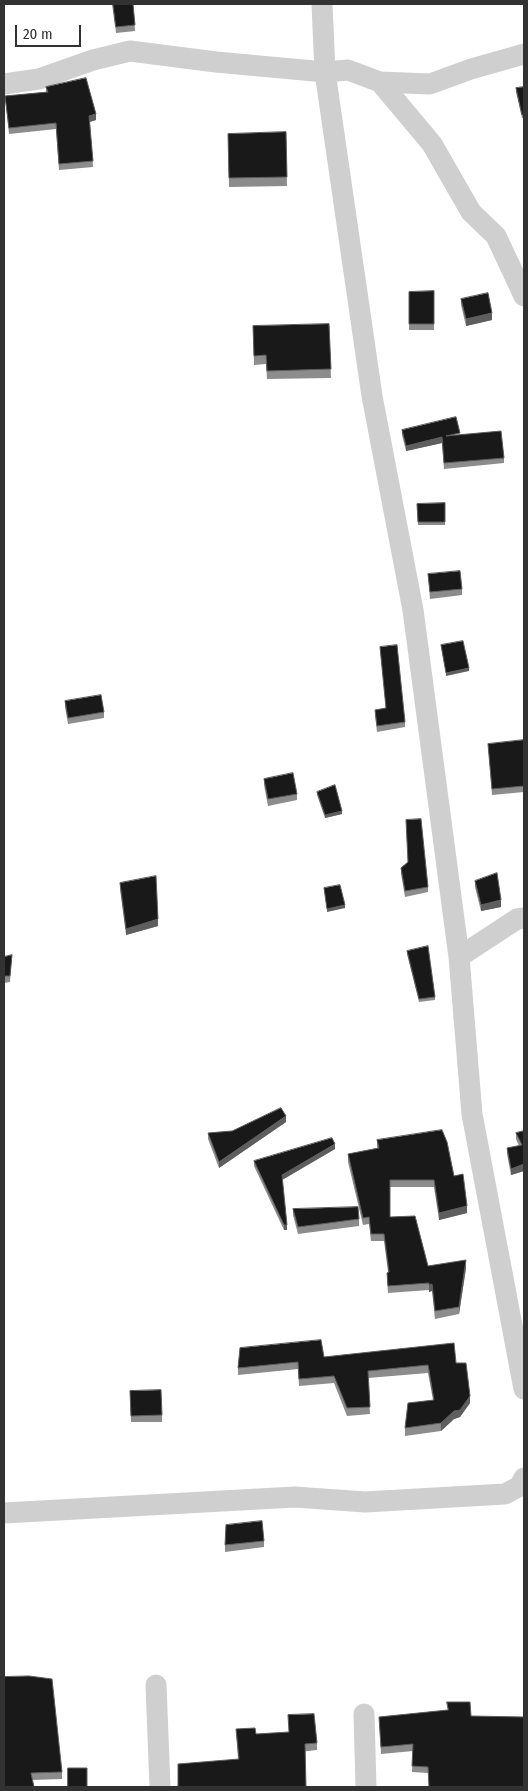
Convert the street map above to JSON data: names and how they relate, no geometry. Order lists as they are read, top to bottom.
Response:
{
  "scale_bar": "20 m"
}
